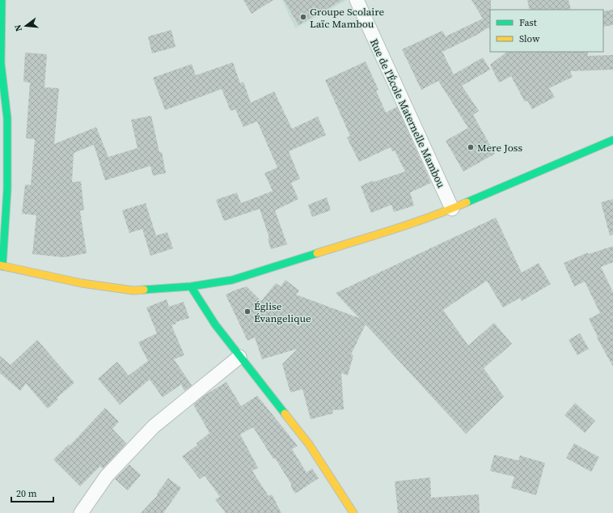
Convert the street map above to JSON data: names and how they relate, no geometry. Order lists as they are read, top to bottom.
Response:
{
  "streets": {
    "street": ["Rue de l'École Maternelle Mambou"]
  },
  "places": ["Groupe Scolaire Laïc Mambou", "Mere Joss", "Église Évangelique"],
  "legend": ["Fast", "Slow"],
  "scale_bar": "20 m",
  "north": "left"
}
